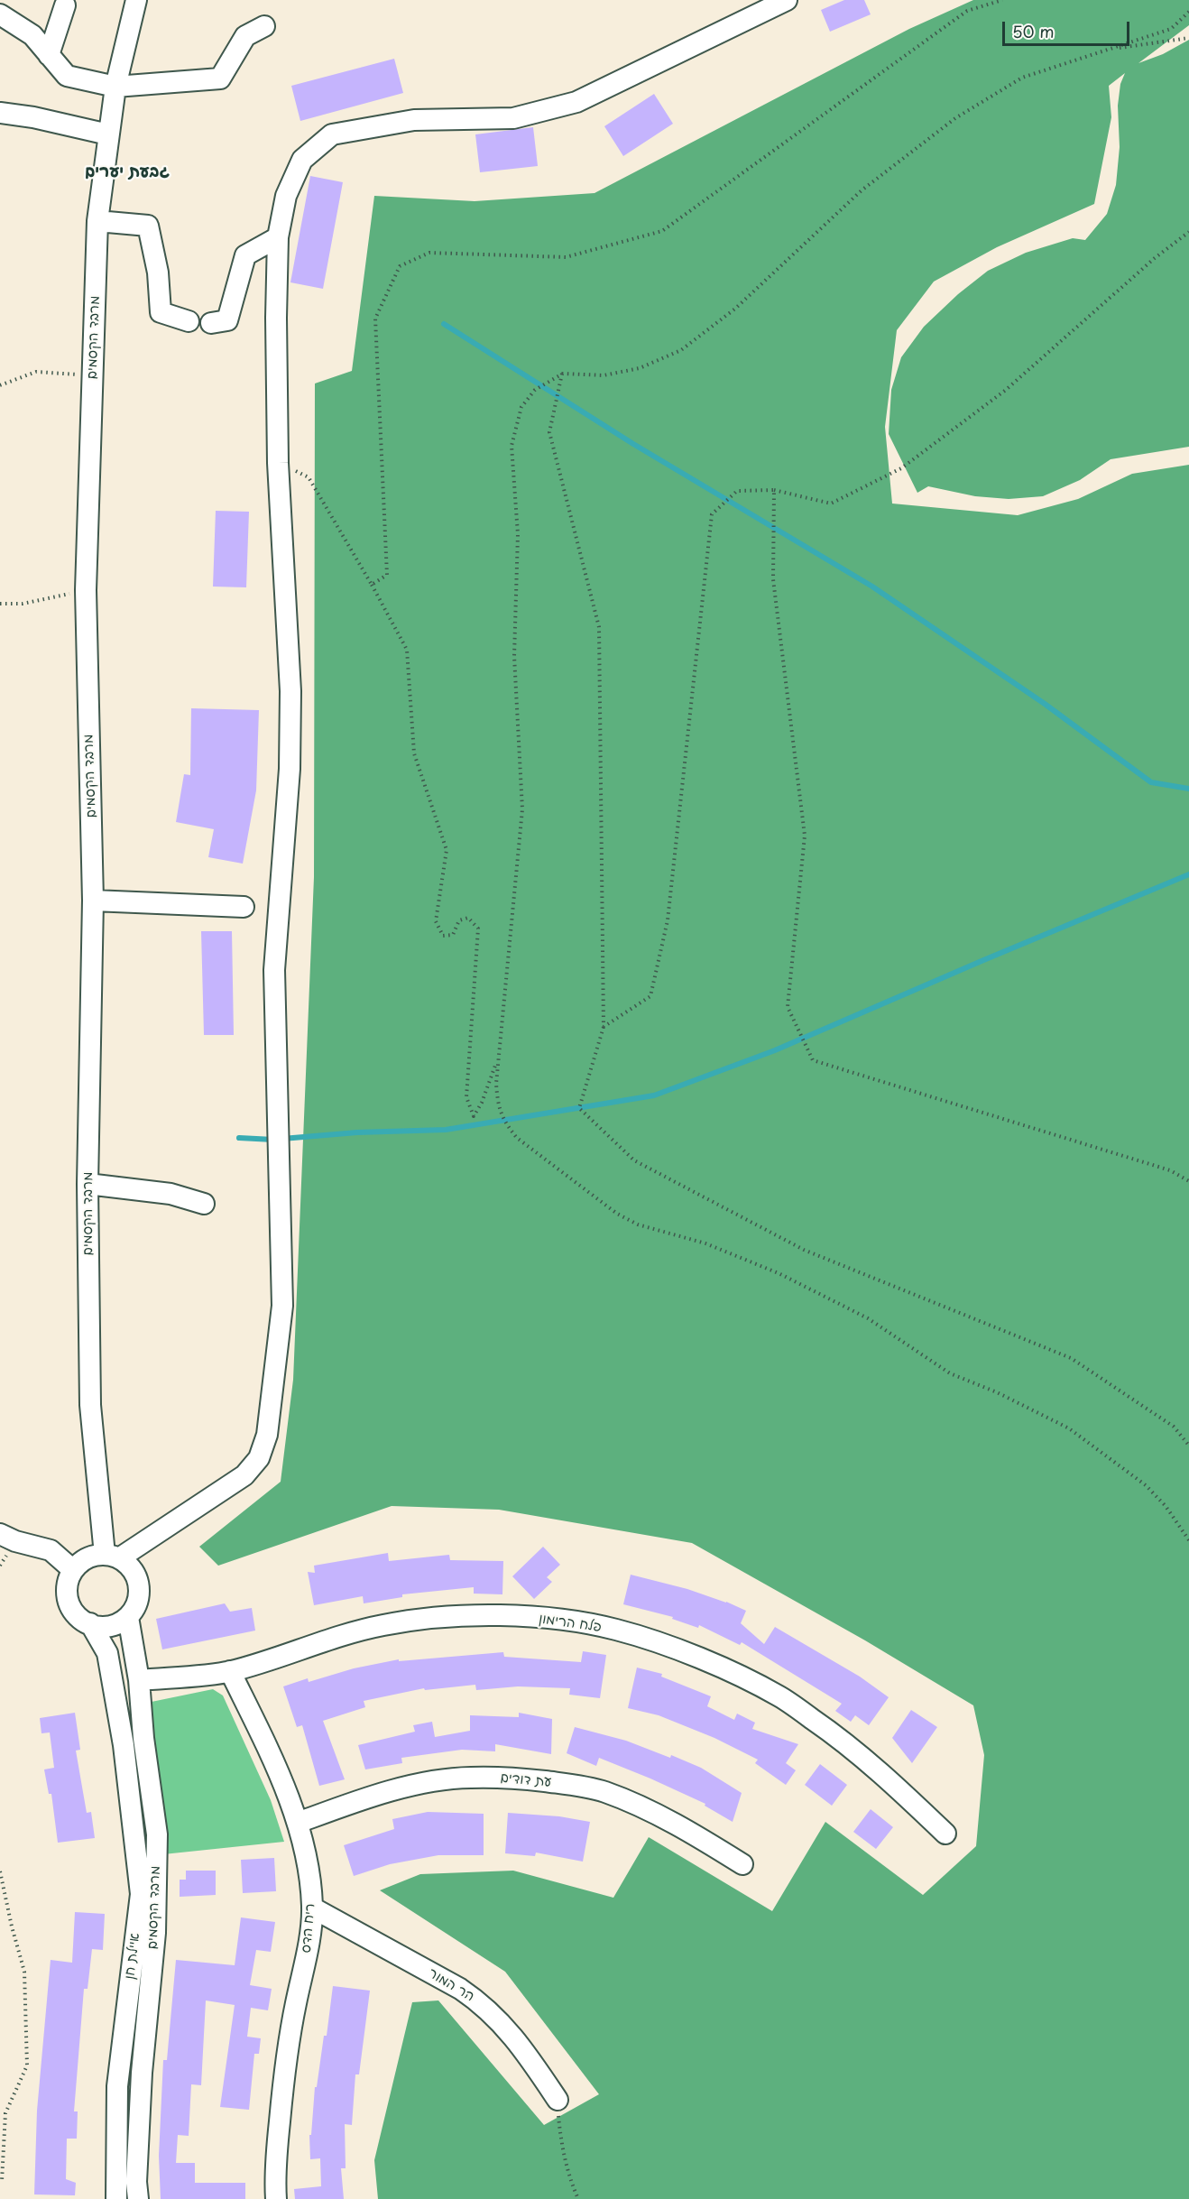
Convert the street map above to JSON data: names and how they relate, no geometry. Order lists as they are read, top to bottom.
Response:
{
  "streets": {
    "street": [
      "מרבד הקסמים",
      "פלח הרימון",
      "עת דודים",
      "ריח הדס",
      "איילת חן",
      "הר המור"
    ]
  },
  "crossings": [
    ["מרבד הקסמים", "פלח הרימון"],
    ["מרבד הקסמים", "איילת חן"],
    ["פלח הרימון", "ריח הדס"],
    ["עת דודים", "ריח הדס"],
    ["ריח הדס", "הר המור"]
  ],
  "districts": ["גבעת יערים"],
  "scale_bar": "50 m"
}
